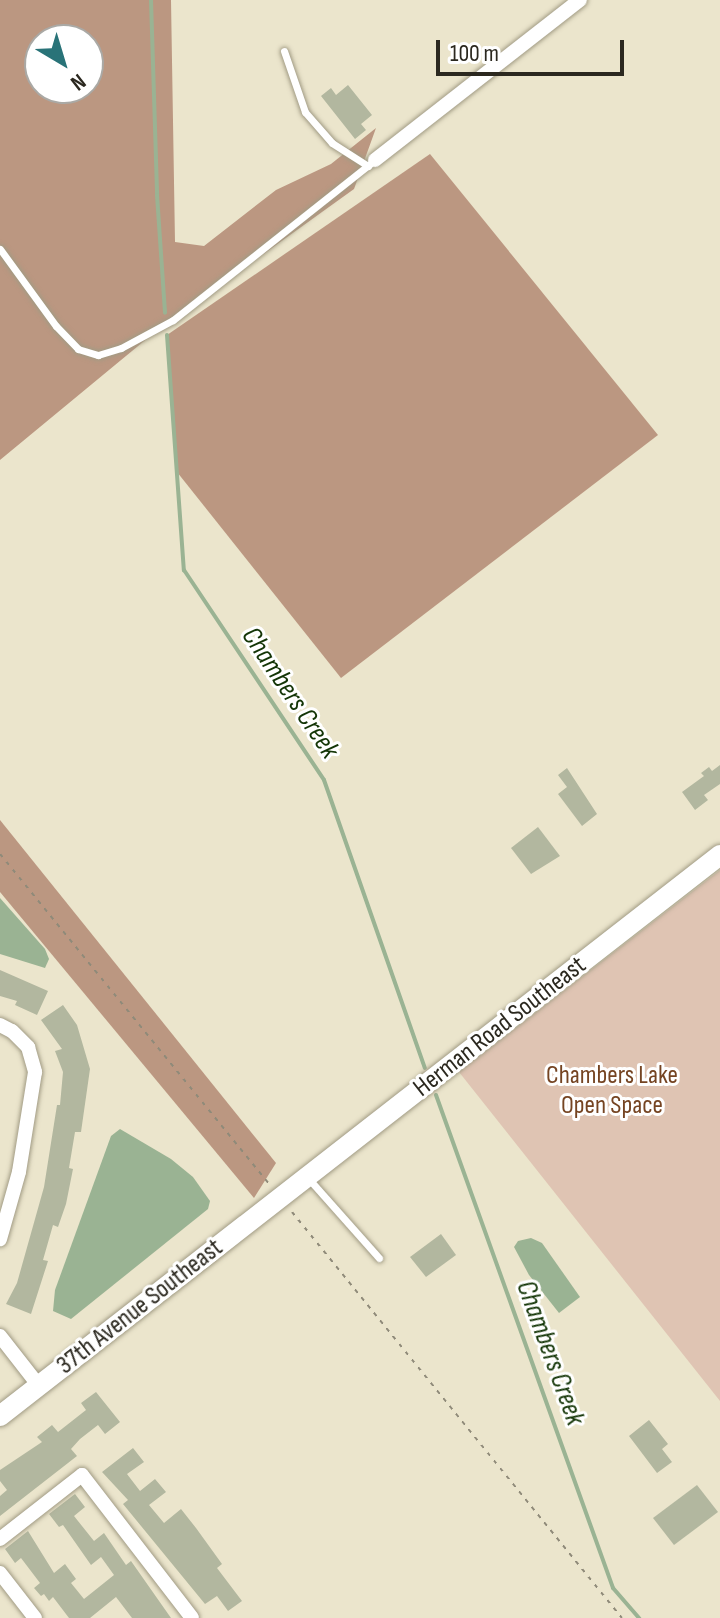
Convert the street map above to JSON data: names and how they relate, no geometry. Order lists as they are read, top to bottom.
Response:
{
  "streets": {
    "street": ["Herman Road Southeast", "37th Avenue Southeast"]
  },
  "crossings": [
    ["Herman Road Southeast", "37th Avenue Southeast"]
  ],
  "water": ["Chambers Creek"],
  "parks": ["Chambers Lake Open Space"],
  "scale_bar": "100 m",
  "north": "bottom right"
}
